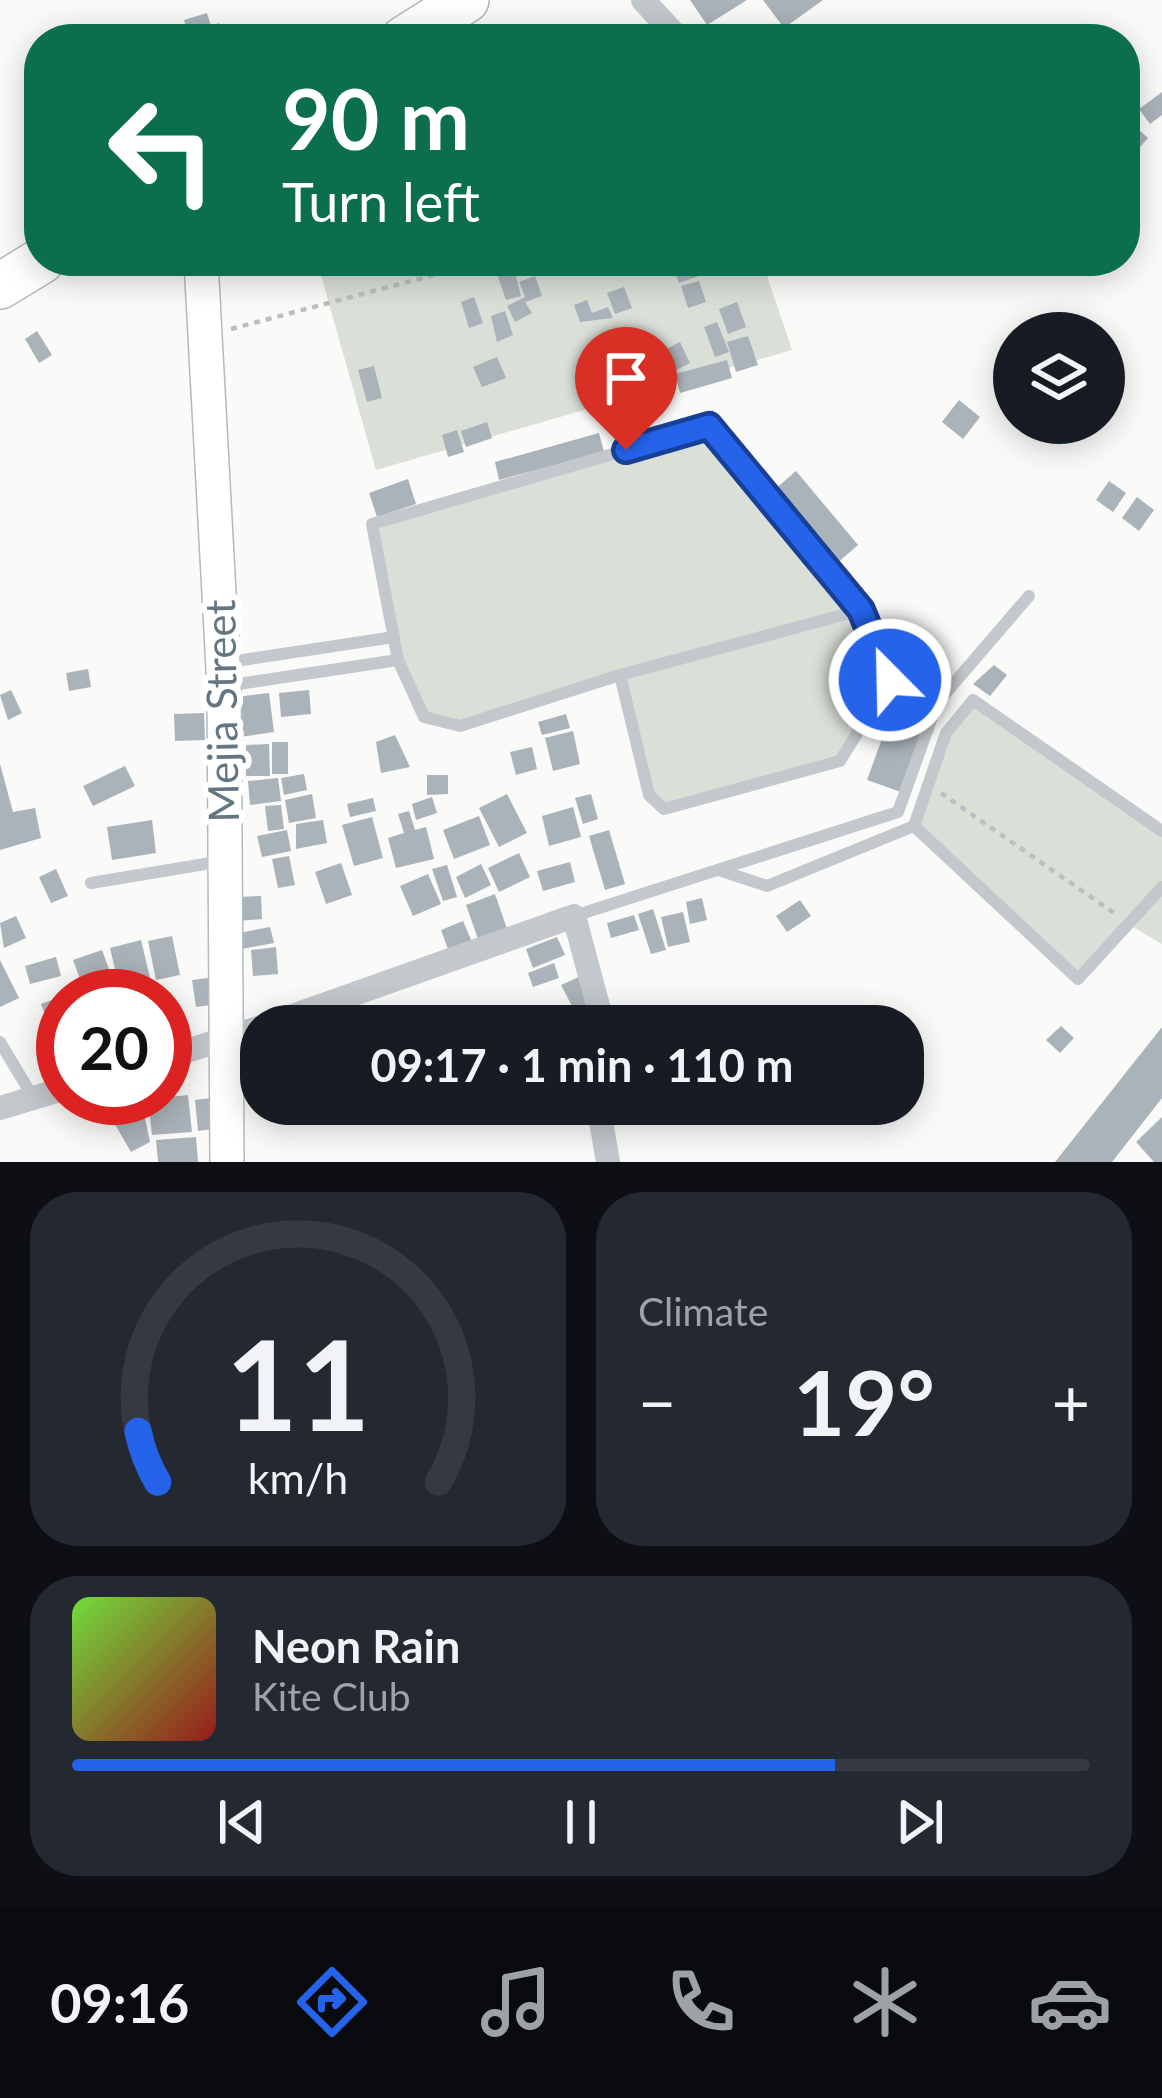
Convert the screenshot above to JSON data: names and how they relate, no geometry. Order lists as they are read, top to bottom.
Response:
{
  "streets": {
    "street": ["Mejia Street"]
  },
  "page": {
    "turn": ["90 m", "Turn left"],
    "limit": "20",
    "trip": "09:17 · 1 min · 110 m",
    "tile": "Climate",
    "heat": ["−", "19°", "+"],
    "song": ["Neon Rain", "Kite Club"],
    "tabs": "09:16",
    "gauge": ["11", "km/h"]
  }
}
